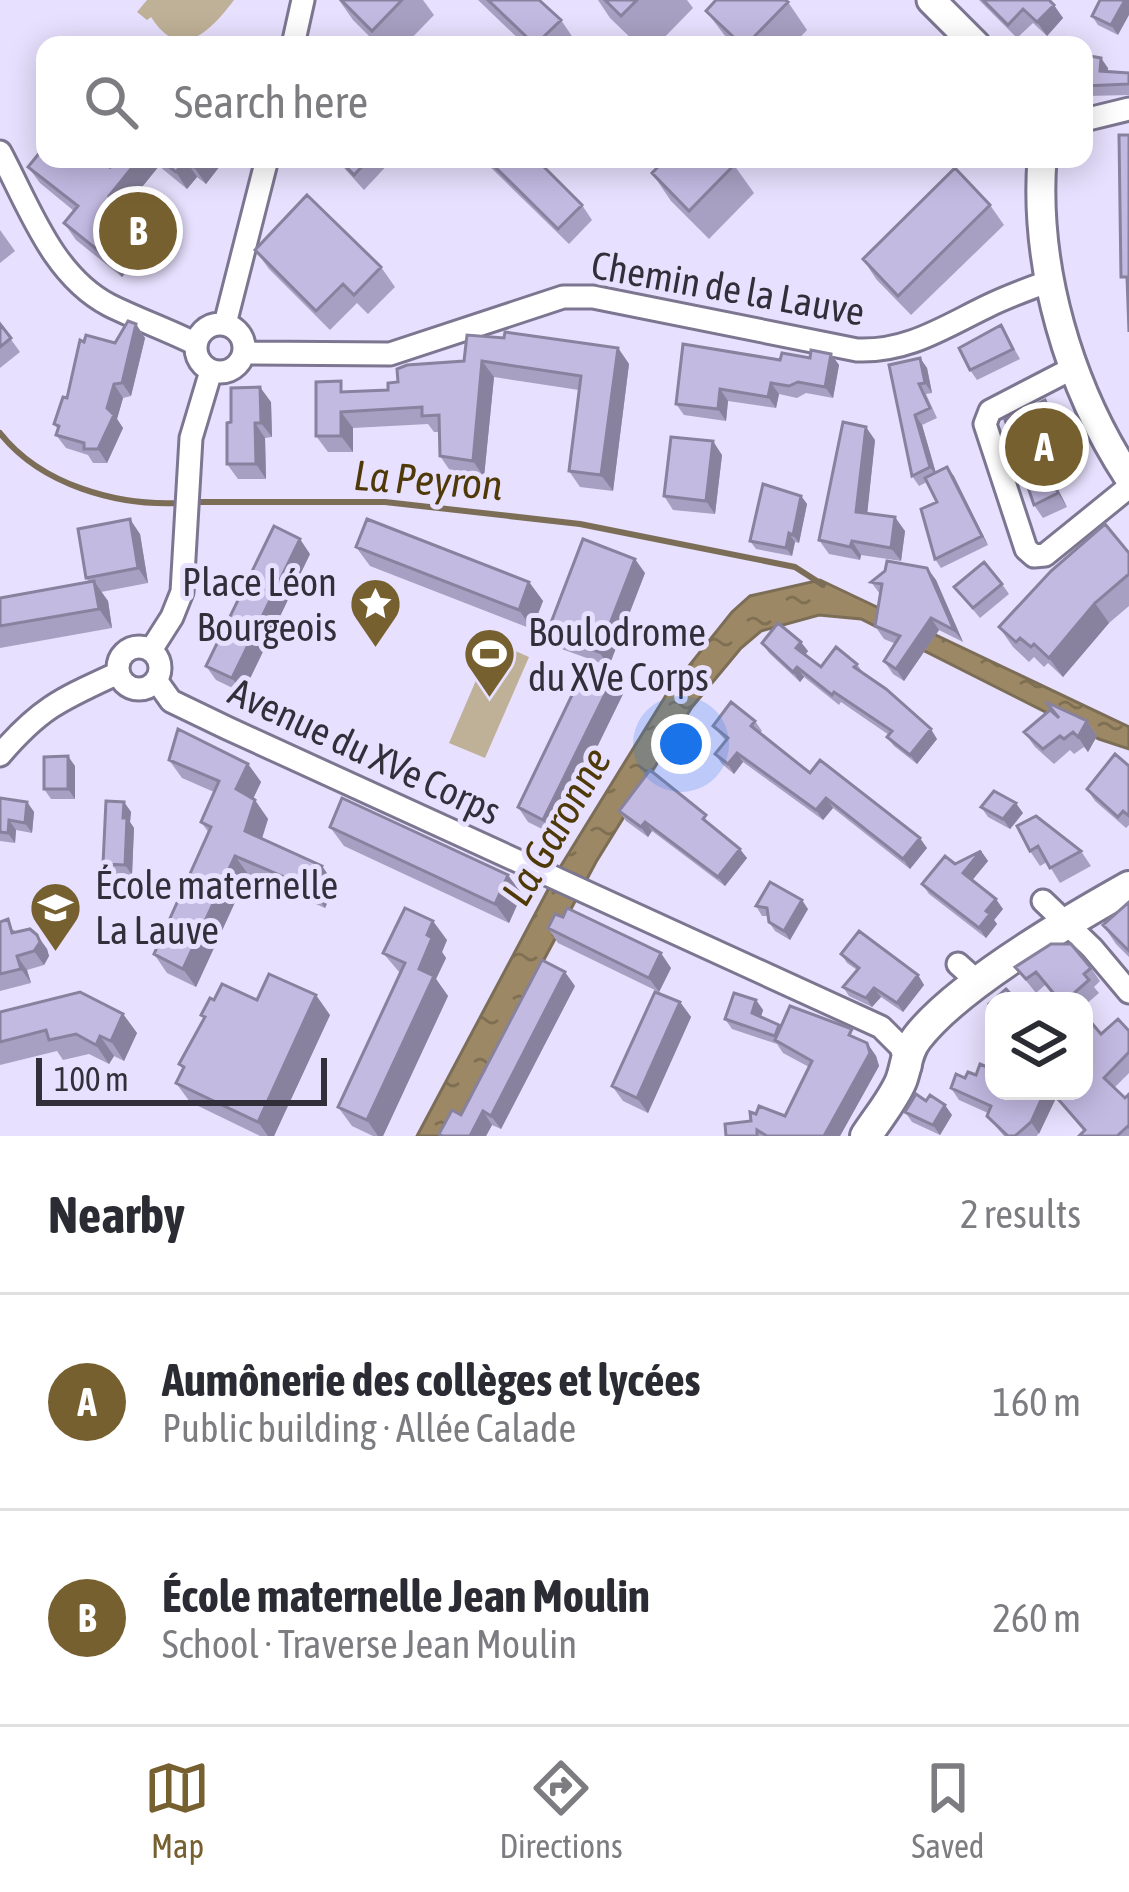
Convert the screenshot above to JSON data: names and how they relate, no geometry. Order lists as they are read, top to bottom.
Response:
{
  "streets": {
    "street": ["Chemin de la Lauve", "Avenue du XVe Corps"]
  },
  "water": ["La Peyron", "La Garonne"],
  "places": {
    "place": ["Place Léon Bourgeois"],
    "sports": ["Boulodrome du XVe Corps"],
    "school or university": ["École maternelle La Lauve"]
  },
  "scale_bar": "100 m",
  "page": {
    "search": "Search here",
    "pins": ["B", "A"],
    "scale": "100 m",
    "heading": ["Nearby", "2 results"],
    "list": [
      {
        "mark": "A",
        "name": "Aumônerie des collèges et lycées",
        "note": "Public building · Allée Calade",
        "value": "160 m"
      },
      {
        "mark": "B",
        "name": "École maternelle Jean Moulin",
        "note": "School · Traverse Jean Moulin",
        "value": "260 m"
      }
    ],
    "nav": ["Map", "Directions", "Saved"]
  }
}
